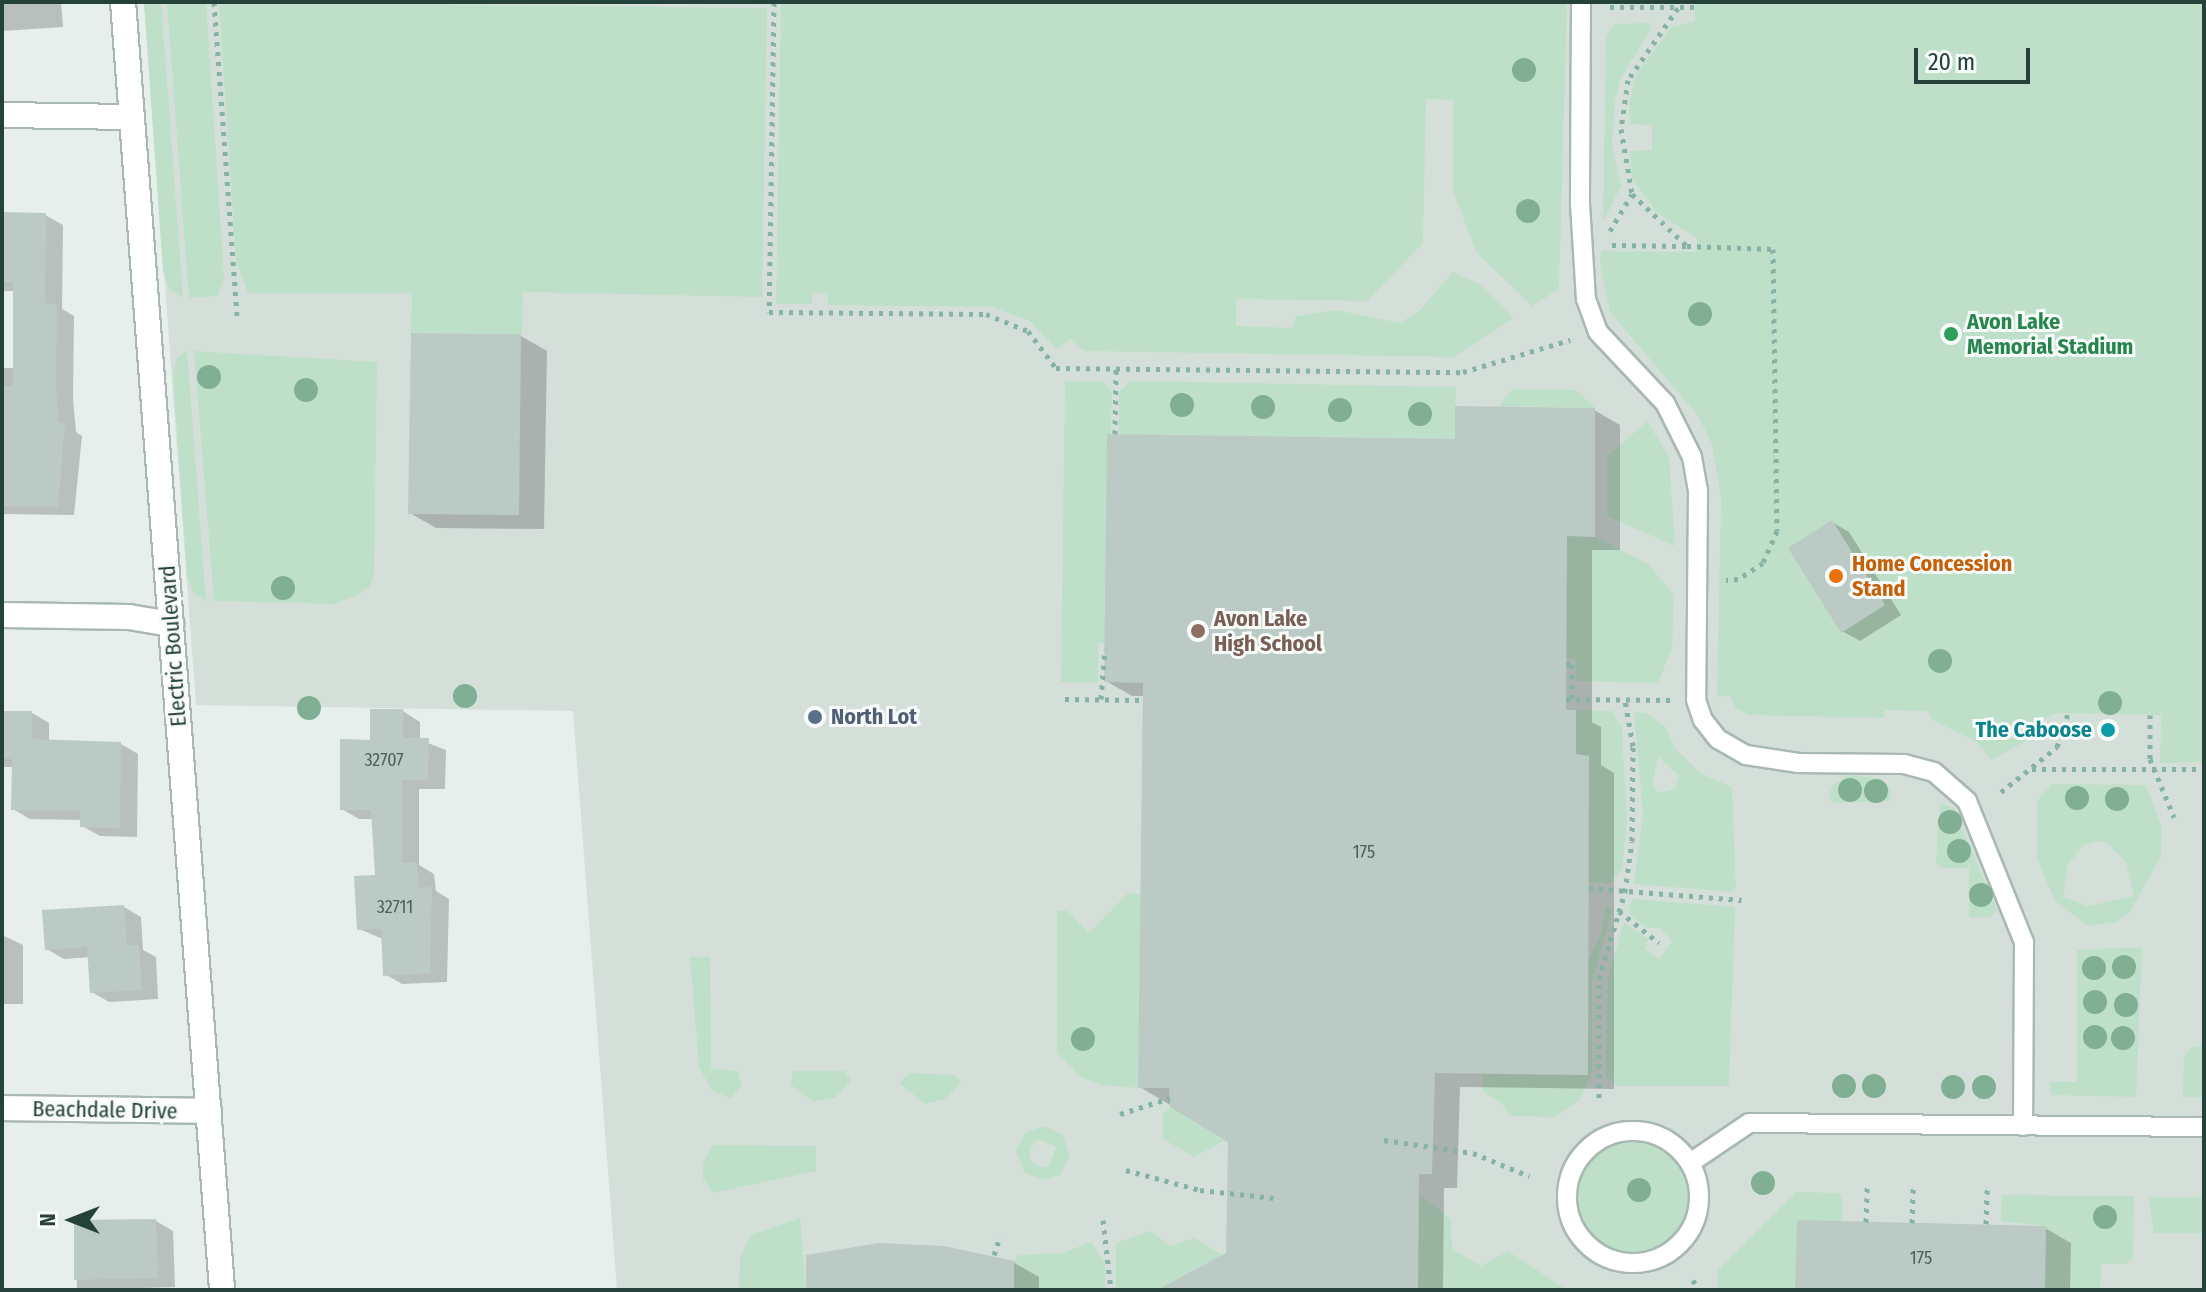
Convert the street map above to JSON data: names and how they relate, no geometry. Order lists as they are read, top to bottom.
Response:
{
  "streets": {
    "street": ["Electric Boulevard", "Beachdale Drive"]
  },
  "crossings": [
    ["Electric Boulevard", "Beachdale Drive"]
  ],
  "places": [
    "Avon Lake Memorial Stadium",
    "Home Concession Stand",
    "Avon Lake High School",
    "North Lot",
    "The Caboose"
  ],
  "house_numbers": [
    "32707",
    "175",
    "32711",
    "175"
  ],
  "scale_bar": "20 m",
  "north": "left"
}
